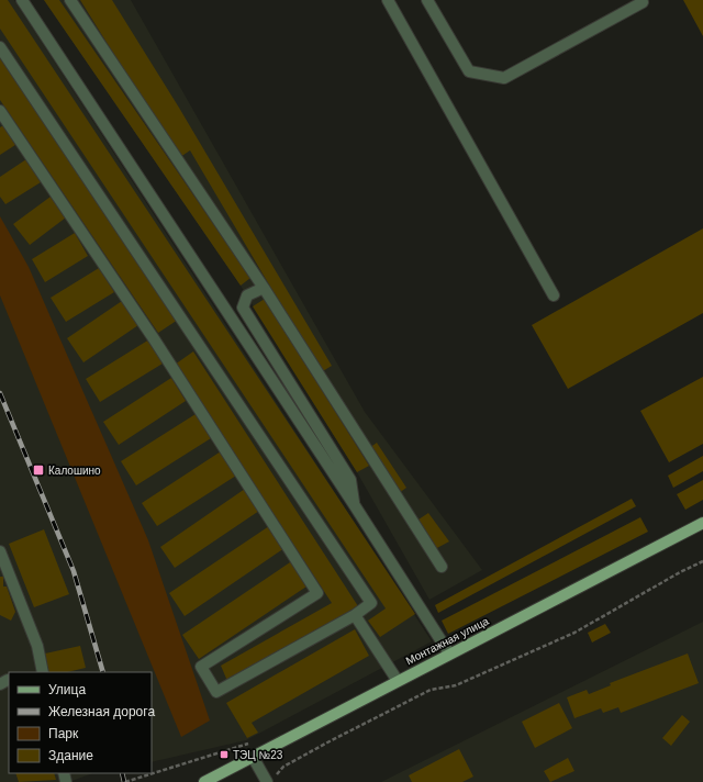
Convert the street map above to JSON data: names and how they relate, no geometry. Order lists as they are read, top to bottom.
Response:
{
  "streets": {
    "main road": ["Монтажная улица"]
  },
  "places": {
    "transit": ["Калошино", "ТЭЦ №23"]
  },
  "legend": [
    "Улица",
    "Железная дорога",
    "Парк",
    "Здание"
  ]
}
